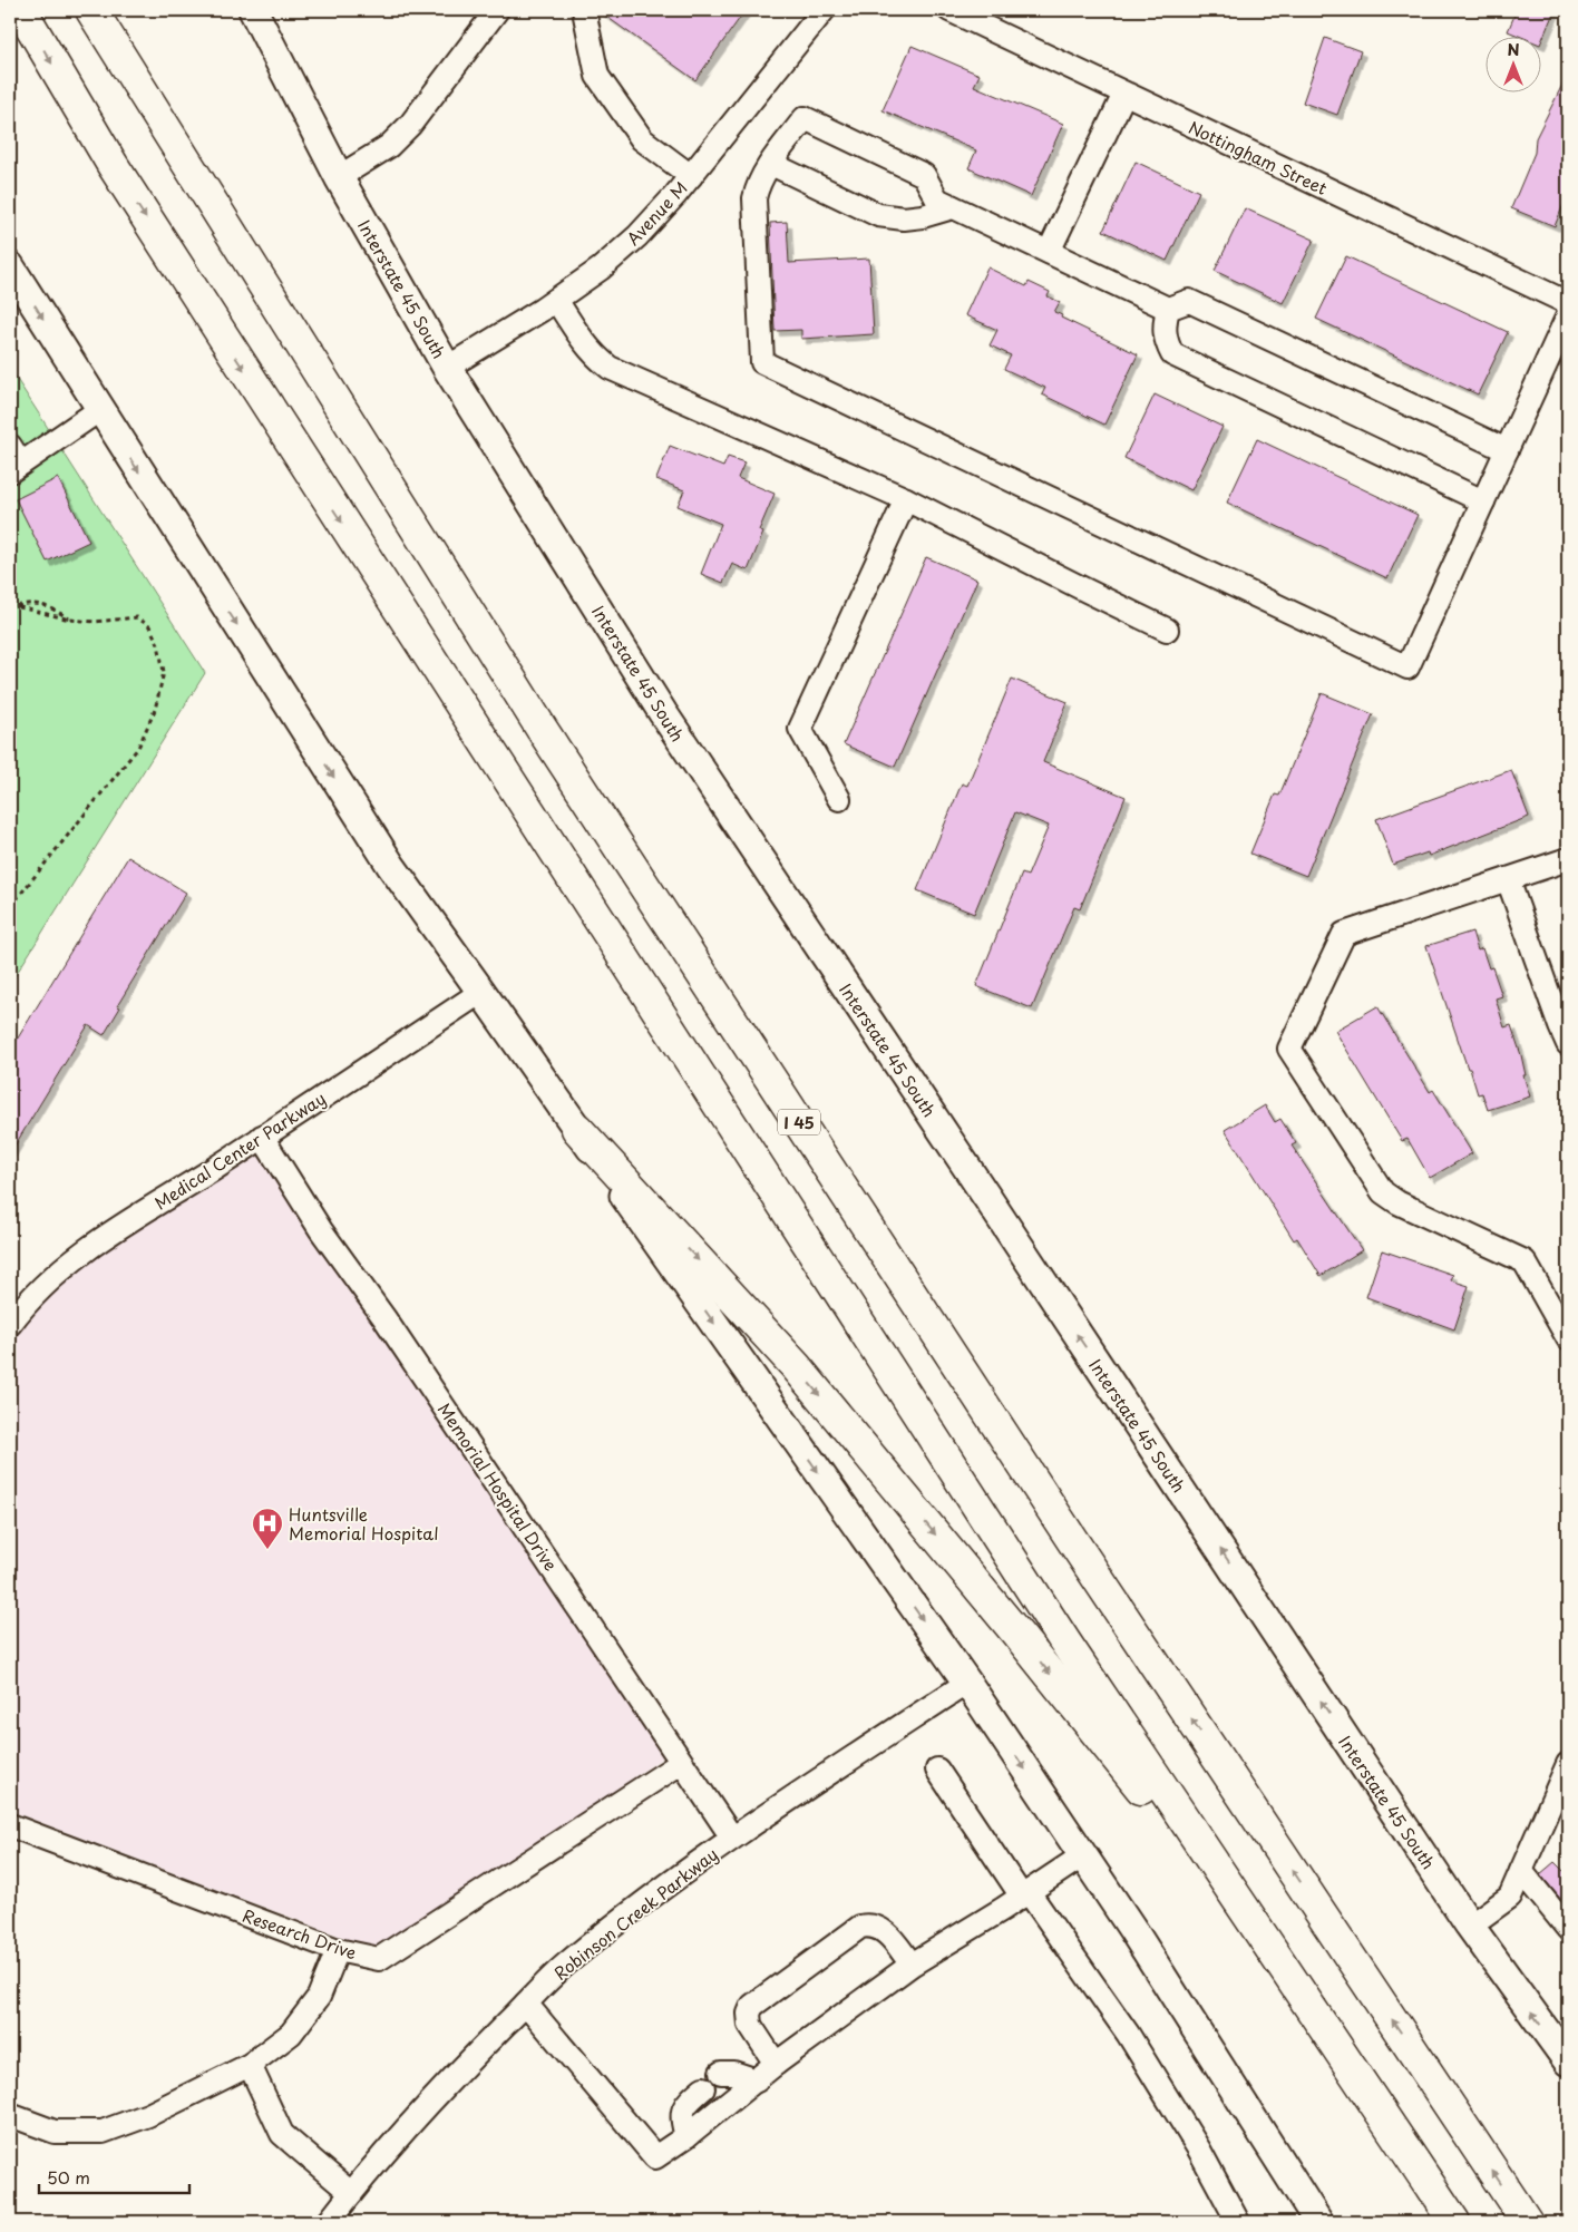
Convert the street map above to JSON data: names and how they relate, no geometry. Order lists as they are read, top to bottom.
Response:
{
  "streets": {
    "highway": ["I 45"],
    "main road": ["Interstate 45 South"],
    "street": [
      "Nottingham Street",
      "Avenue M",
      "Medical Center Parkway",
      "Memorial Hospital Drive",
      "Robinson Creek Parkway",
      "Research Drive"
    ]
  },
  "crossings": [
    ["Avenue M", "Interstate 45 South"],
    ["Medical Center Parkway", "Memorial Hospital Drive"],
    ["Memorial Hospital Drive", "Robinson Creek Parkway"],
    ["Memorial Hospital Drive", "Research Drive"]
  ],
  "one_way": ["Interstate 45 South"],
  "places": {
    "hospital": ["Huntsville Memorial Hospital"]
  },
  "scale_bar": "50 m",
  "north": "top"
}
